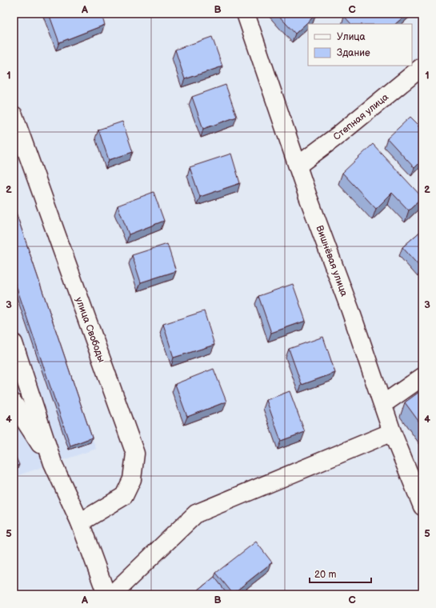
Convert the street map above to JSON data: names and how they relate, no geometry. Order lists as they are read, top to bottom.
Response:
{
  "streets": {
    "street": ["Степная улица", "Вишнёвая улица", "улица Свободы"]
  },
  "crossings": [
    ["Степная улица", "Вишнёвая улица"]
  ],
  "legend": ["Улица", "Здание"],
  "scale_bar": "20 m",
  "grid": {
    "columns": ["A", "B", "C"],
    "rows": [
      "1",
      "2",
      "3",
      "4",
      "5"
    ]
  }
}
